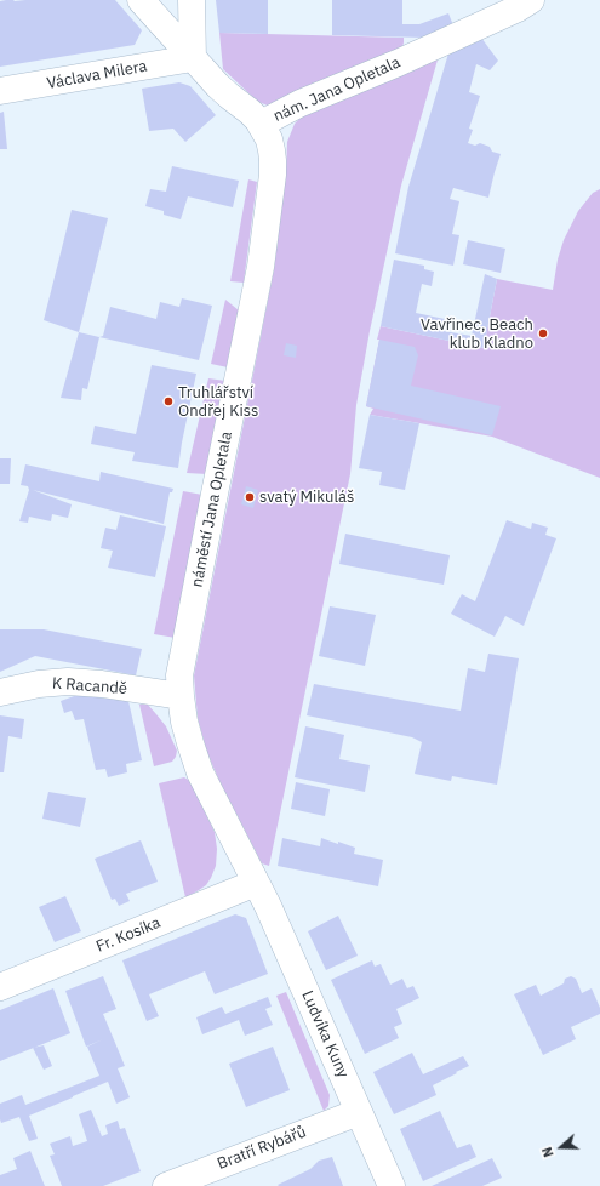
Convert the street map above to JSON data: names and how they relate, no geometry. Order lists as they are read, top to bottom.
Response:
{
  "streets": {
    "street": [
      "Václava Milera",
      "nám. Jana Opletala",
      "náměstí Jana Opletala",
      "K Racandě",
      "Fr. Kosíka",
      "Ludvíka Kuny",
      "Bratří Rybářů"
    ]
  },
  "crossings": [
    ["Václava Milera", "nám. Jana Opletala"],
    ["nám. Jana Opletala", "náměstí Jana Opletala"],
    ["náměstí Jana Opletala", "K Racandě"],
    ["náměstí Jana Opletala", "Fr. Kosíka"],
    ["náměstí Jana Opletala", "Ludvíka Kuny"],
    ["Fr. Kosíka", "Ludvíka Kuny"],
    ["Ludvíka Kuny", "Bratří Rybářů"]
  ],
  "places": ["Vavřinec, Beach klub Kladno", "Truhlářství Ondřej Kiss", "svatý Mikuláš"],
  "north": "left"
}
